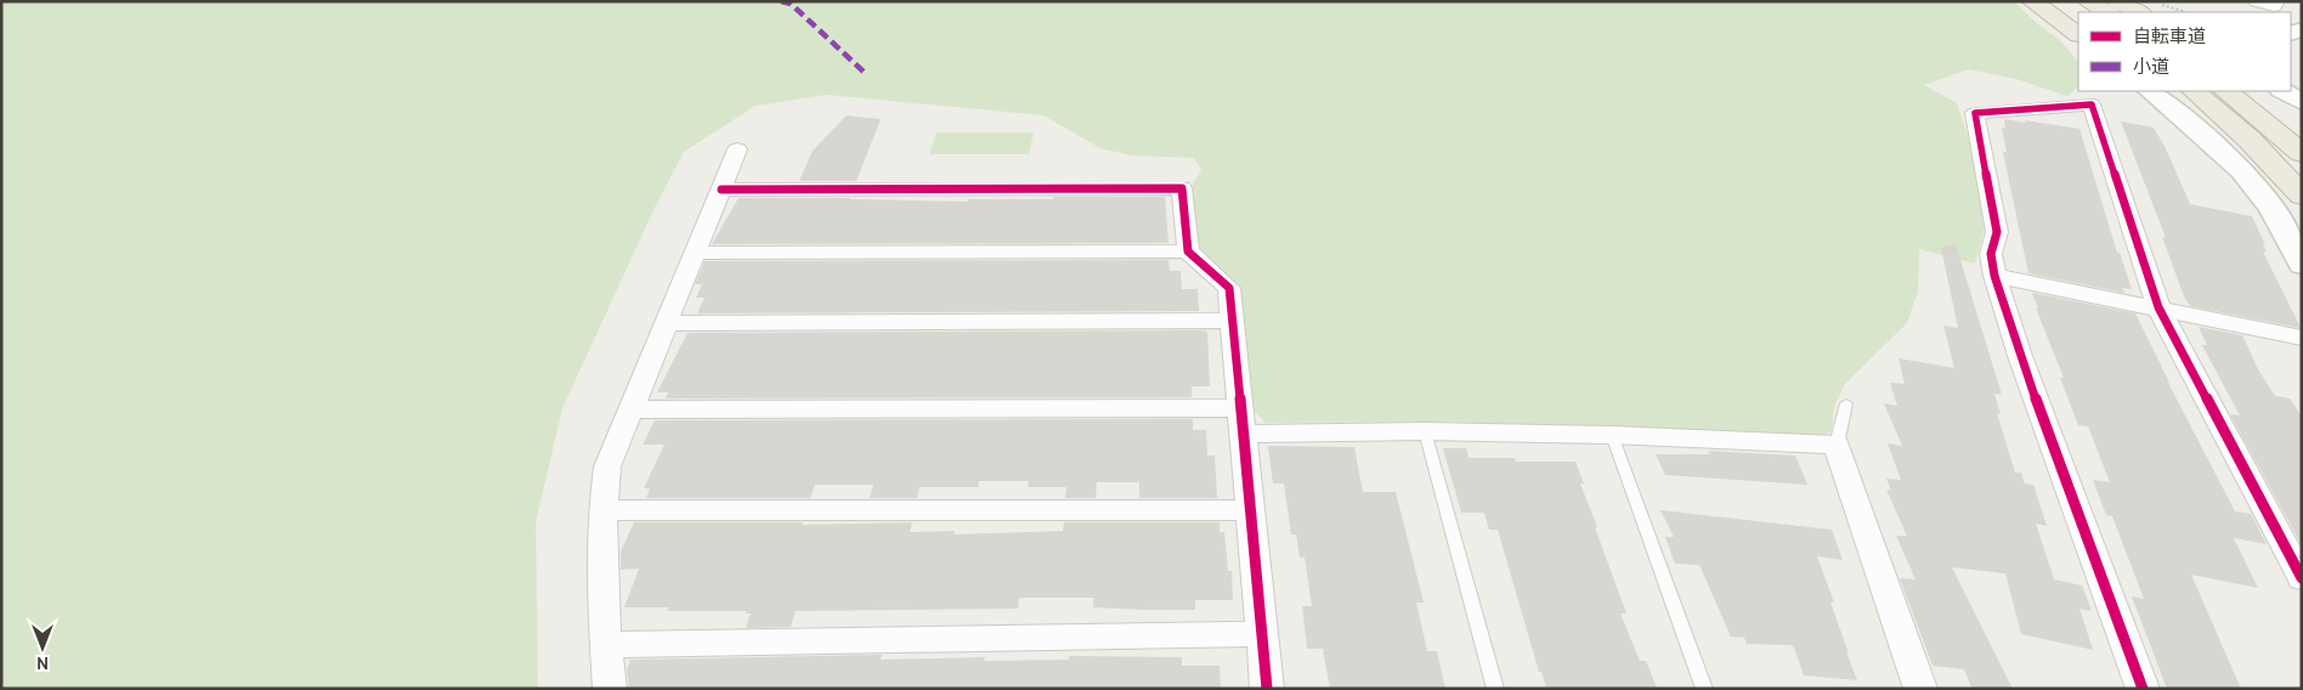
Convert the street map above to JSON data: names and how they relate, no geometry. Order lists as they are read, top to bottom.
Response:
{
  "legend": ["自転車道", "小道"],
  "north": "bottom"
}
